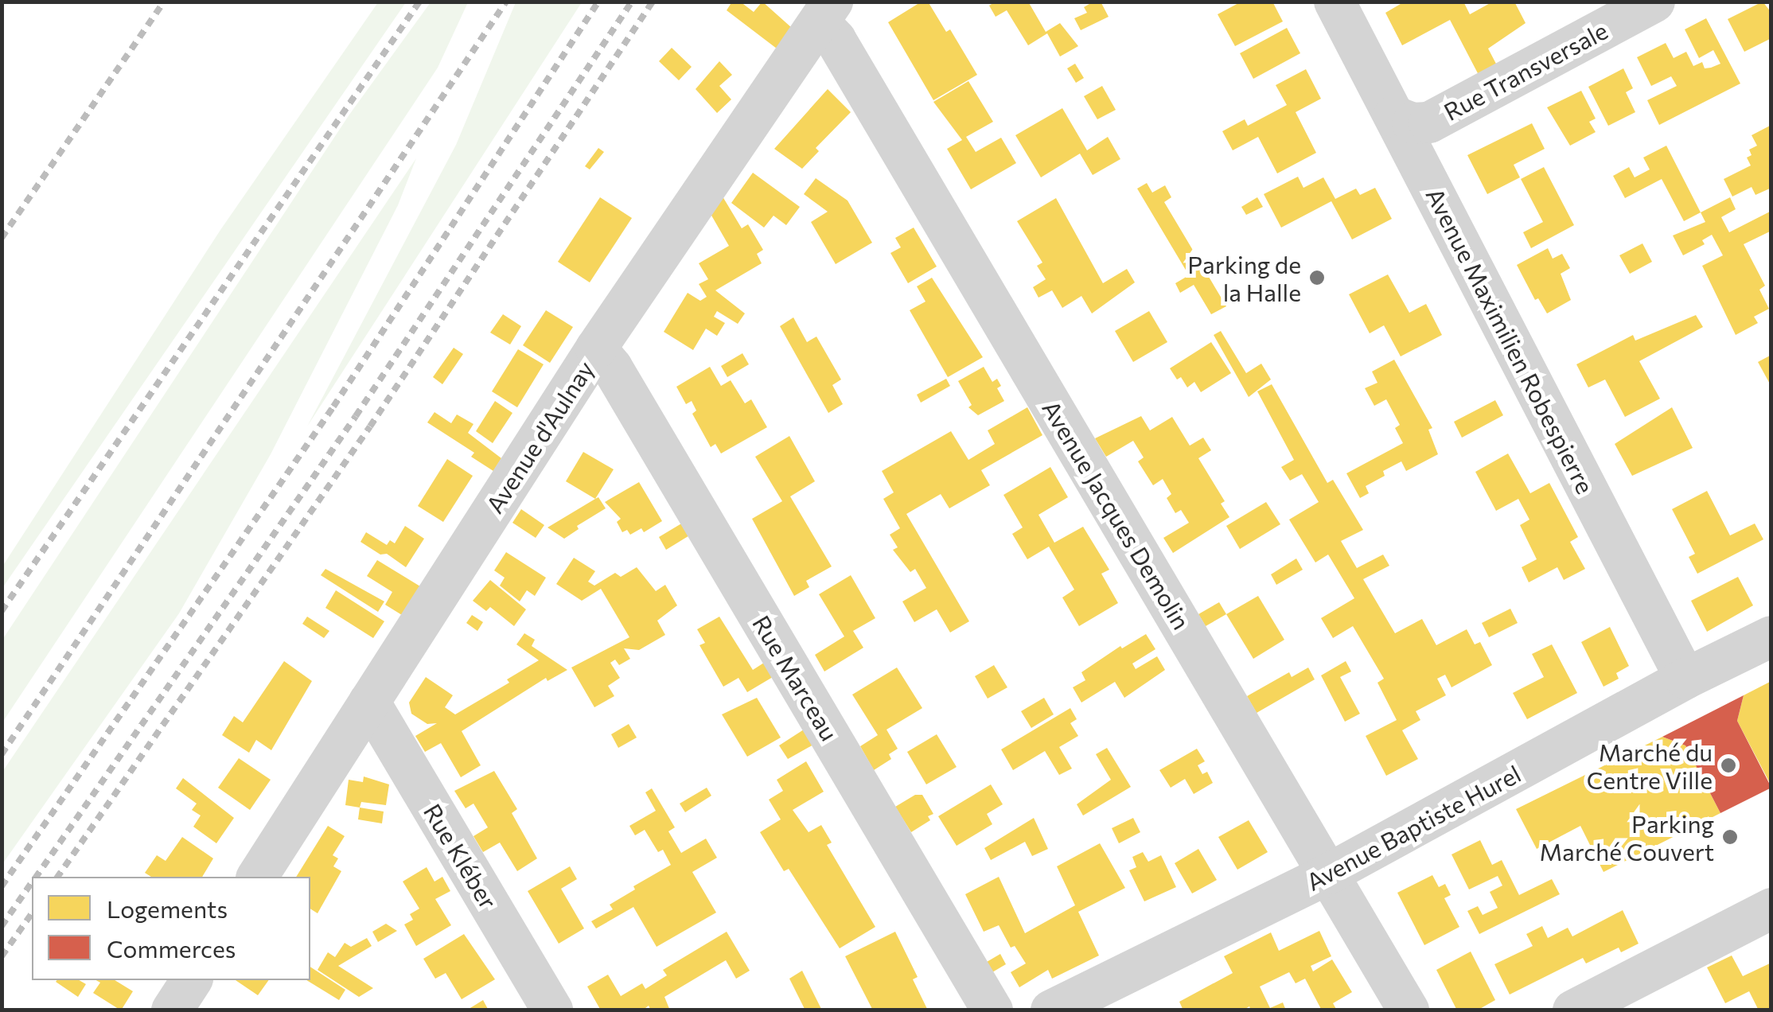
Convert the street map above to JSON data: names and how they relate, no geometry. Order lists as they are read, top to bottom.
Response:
{
  "streets": {
    "street": [
      "Rue Transversale",
      "Avenue Maximilien Robespierre",
      "Avenue d'Aulnay",
      "Avenue Jacques Demolin",
      "Rue Marceau",
      "Avenue Baptiste Hurel",
      "Rue Kléber"
    ]
  },
  "crossings": [
    ["Rue Transversale", "Avenue Maximilien Robespierre"],
    ["Avenue Maximilien Robespierre", "Avenue Baptiste Hurel"],
    ["Avenue d'Aulnay", "Avenue Jacques Demolin"],
    ["Avenue d'Aulnay", "Rue Marceau"],
    ["Avenue d'Aulnay", "Rue Kléber"],
    ["Avenue Jacques Demolin", "Avenue Baptiste Hurel"]
  ],
  "places": ["Parking de la Halle", "Marché du Centre Ville", "Parking Marché Couvert"],
  "legend": ["Logements", "Commerces"]
}
